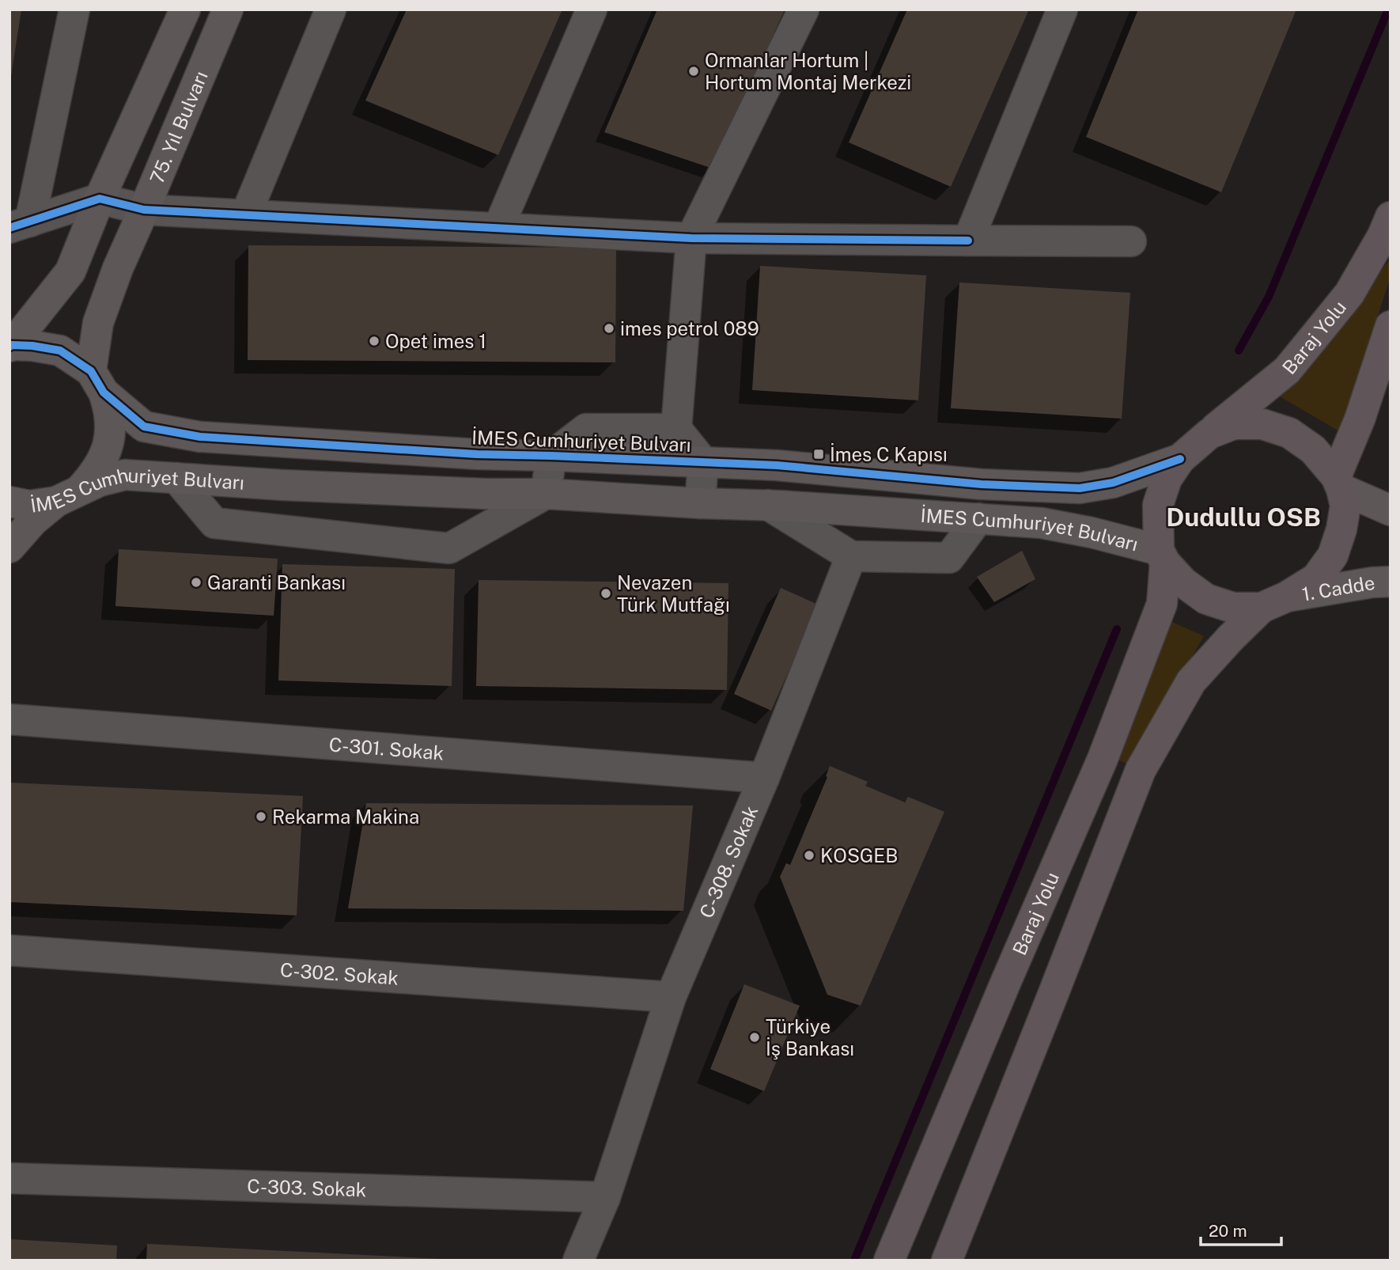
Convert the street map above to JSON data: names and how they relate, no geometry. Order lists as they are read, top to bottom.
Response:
{
  "streets": {
    "main road": ["Baraj Yolu"],
    "street": [
      "75. Yıl Bulvarı",
      "İMES Cumhuriyet Bulvarı",
      "1. Cadde",
      "C-301. Sokak",
      "C-308. Sokak",
      "C-302. Sokak",
      "C-303. Sokak"
    ]
  },
  "crossings": [
    ["75. Yıl Bulvarı", "İMES Cumhuriyet Bulvarı"],
    ["Baraj Yolu", "İMES Cumhuriyet Bulvarı"],
    ["Baraj Yolu", "1. Cadde"],
    ["İMES Cumhuriyet Bulvarı", "1. Cadde"],
    ["C-301. Sokak", "C-308. Sokak"],
    ["C-308. Sokak", "C-302. Sokak"],
    ["C-308. Sokak", "C-303. Sokak"]
  ],
  "districts": ["Dudullu OSB"],
  "places": {
    "other": [
      "Ormanlar Hortum | Hortum Montaj Merkezi",
      "imes petrol 089",
      "Opet imes 1",
      "Garanti Bankası",
      "Nevazen Türk Mutfağı",
      "Rekarma Makina",
      "KOSGEB",
      "Türkiye İş Bankası"
    ],
    "transit": ["İmes C Kapısı"]
  },
  "scale_bar": "20 m"
}
